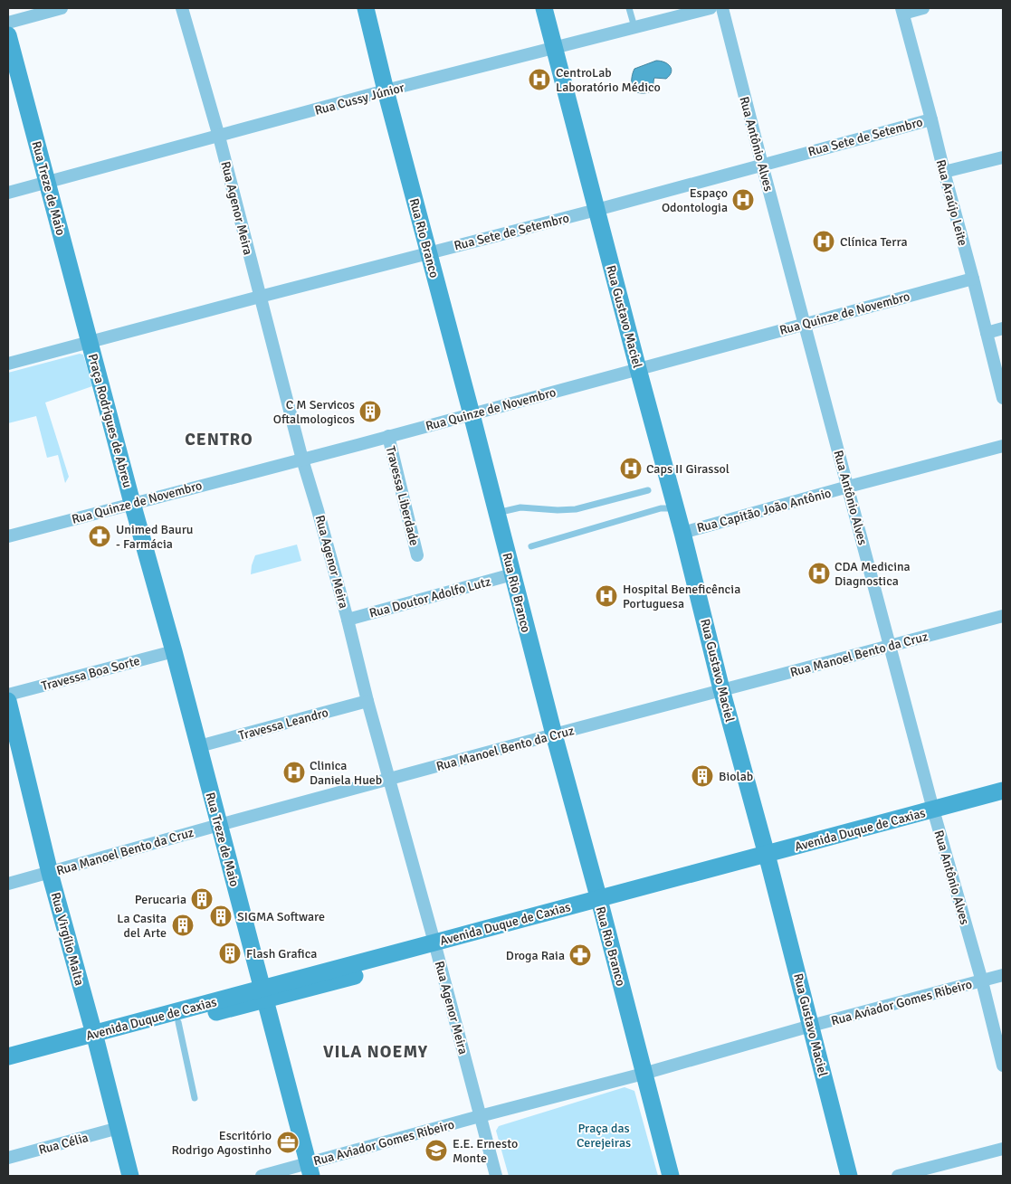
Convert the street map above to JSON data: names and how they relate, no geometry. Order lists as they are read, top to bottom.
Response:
{
  "streets": {
    "street": [
      "Rua Cussy Júnior",
      "Rua Sete de Setembro",
      "Rua Antônio Alves",
      "Rua Treze de Maio",
      "Rua Araújo Leite",
      "Rua Agenor Meira",
      "Rua Rio Branco",
      "Rua Quinze de Novembro",
      "Rua Gustavo Maciel",
      "Praça Rodrigues de Abreu",
      "Travessa Liberdade",
      "Rua Capitão João Antônio",
      "Rua Doutor Adolfo Lutz",
      "Rua Manoel Bento da Cruz",
      "Travessa Boa Sorte",
      "Travessa Leandro",
      "Avenida Duque de Caxias",
      "Rua Virgílio Malta",
      "Rua Aviador Gomes Ribeiro",
      "Rua Célia"
    ]
  },
  "crossings": [
    ["Rua Cussy Júnior", "Rua Treze de Maio"],
    ["Rua Cussy Júnior", "Rua Agenor Meira"],
    ["Rua Cussy Júnior", "Rua Rio Branco"],
    ["Rua Cussy Júnior", "Rua Gustavo Maciel"],
    ["Rua Sete de Setembro", "Rua Antônio Alves"],
    ["Rua Sete de Setembro", "Rua Treze de Maio"],
    ["Rua Sete de Setembro", "Rua Araújo Leite"],
    ["Rua Sete de Setembro", "Rua Agenor Meira"],
    ["Rua Sete de Setembro", "Rua Rio Branco"],
    ["Rua Sete de Setembro", "Rua Gustavo Maciel"],
    ["Rua Sete de Setembro", "Praça Rodrigues de Abreu"],
    ["Rua Antônio Alves", "Rua Quinze de Novembro"],
    ["Rua Antônio Alves", "Rua Capitão João Antônio"],
    ["Rua Antônio Alves", "Rua Manoel Bento da Cruz"],
    ["Rua Antônio Alves", "Avenida Duque de Caxias"],
    ["Rua Antônio Alves", "Rua Aviador Gomes Ribeiro"],
    ["Rua Treze de Maio", "Rua Quinze de Novembro"],
    ["Rua Treze de Maio", "Praça Rodrigues de Abreu"],
    ["Rua Treze de Maio", "Rua Manoel Bento da Cruz"],
    ["Rua Treze de Maio", "Travessa Boa Sorte"],
    ["Rua Treze de Maio", "Travessa Leandro"],
    ["Rua Treze de Maio", "Avenida Duque de Caxias"],
    ["Rua Treze de Maio", "Rua Aviador Gomes Ribeiro"],
    ["Rua Araújo Leite", "Rua Quinze de Novembro"],
    ["Rua Agenor Meira", "Rua Quinze de Novembro"],
    ["Rua Agenor Meira", "Rua Doutor Adolfo Lutz"],
    ["Rua Agenor Meira", "Rua Manoel Bento da Cruz"],
    ["Rua Agenor Meira", "Travessa Leandro"],
    ["Rua Agenor Meira", "Avenida Duque de Caxias"],
    ["Rua Agenor Meira", "Rua Aviador Gomes Ribeiro"],
    ["Rua Rio Branco", "Rua Quinze de Novembro"],
    ["Rua Rio Branco", "Rua Doutor Adolfo Lutz"],
    ["Rua Rio Branco", "Rua Manoel Bento da Cruz"],
    ["Rua Rio Branco", "Avenida Duque de Caxias"],
    ["Rua Rio Branco", "Rua Aviador Gomes Ribeiro"],
    ["Rua Quinze de Novembro", "Rua Gustavo Maciel"],
    ["Rua Quinze de Novembro", "Praça Rodrigues de Abreu"],
    ["Rua Quinze de Novembro", "Travessa Liberdade"],
    ["Rua Gustavo Maciel", "Rua Capitão João Antônio"],
    ["Rua Gustavo Maciel", "Rua Manoel Bento da Cruz"],
    ["Rua Gustavo Maciel", "Avenida Duque de Caxias"],
    ["Rua Gustavo Maciel", "Rua Aviador Gomes Ribeiro"],
    ["Rua Manoel Bento da Cruz", "Rua Virgílio Malta"],
    ["Avenida Duque de Caxias", "Rua Virgílio Malta"],
    ["Rua Virgílio Malta", "Rua Célia"]
  ],
  "districts": ["CENTRO", "VILA NOEMY"],
  "parks": ["Praça das Cerejeiras"],
  "places": {
    "hospital": [
      "CentroLab Laboratório Médico",
      "Espaço Odontologia",
      "Clínica Terra",
      "Caps II Girassol",
      "CDA Medicina Diagnostica",
      "Hospital Beneficência Portuguesa",
      "Clinica Daniela Hueb"
    ],
    "building": [
      "C M Servicos Oftalmologicos",
      "Biolab",
      "Perucaria",
      "SIGMA Software",
      "La Casita del Arte",
      "Flash Grafica"
    ],
    "pharmacy": ["Unimed Bauru - Farmácia", "Droga Raia"],
    "office": ["Escritório Rodrigo Agostinho"],
    "school or university": ["E.E. Ernesto Monte"]
  }
}
